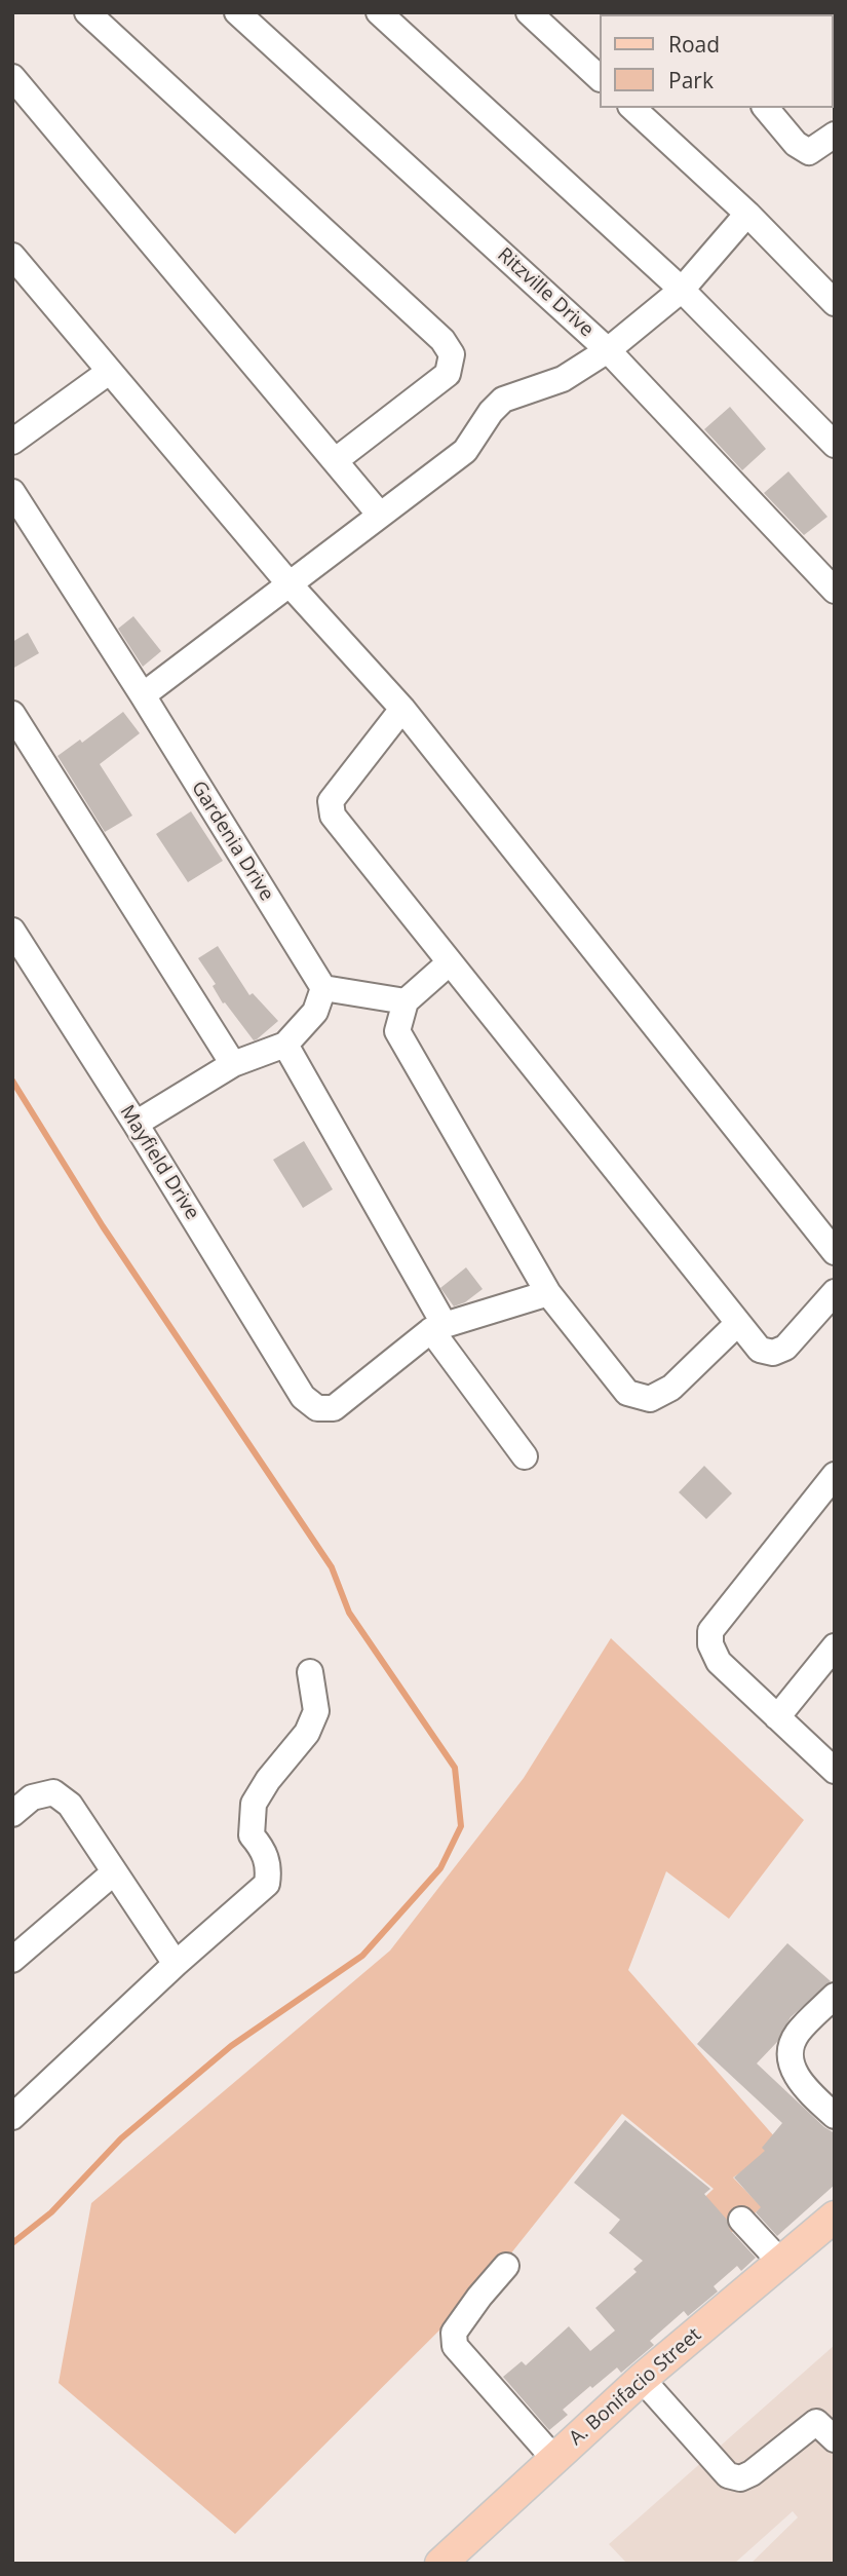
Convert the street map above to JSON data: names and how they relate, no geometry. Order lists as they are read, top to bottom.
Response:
{
  "streets": {
    "main road": ["A. Bonifacio Street"],
    "street": ["Ritzville Drive", "Gardenia Drive", "Mayfield Drive"]
  },
  "legend": ["Road", "Park"]
}
